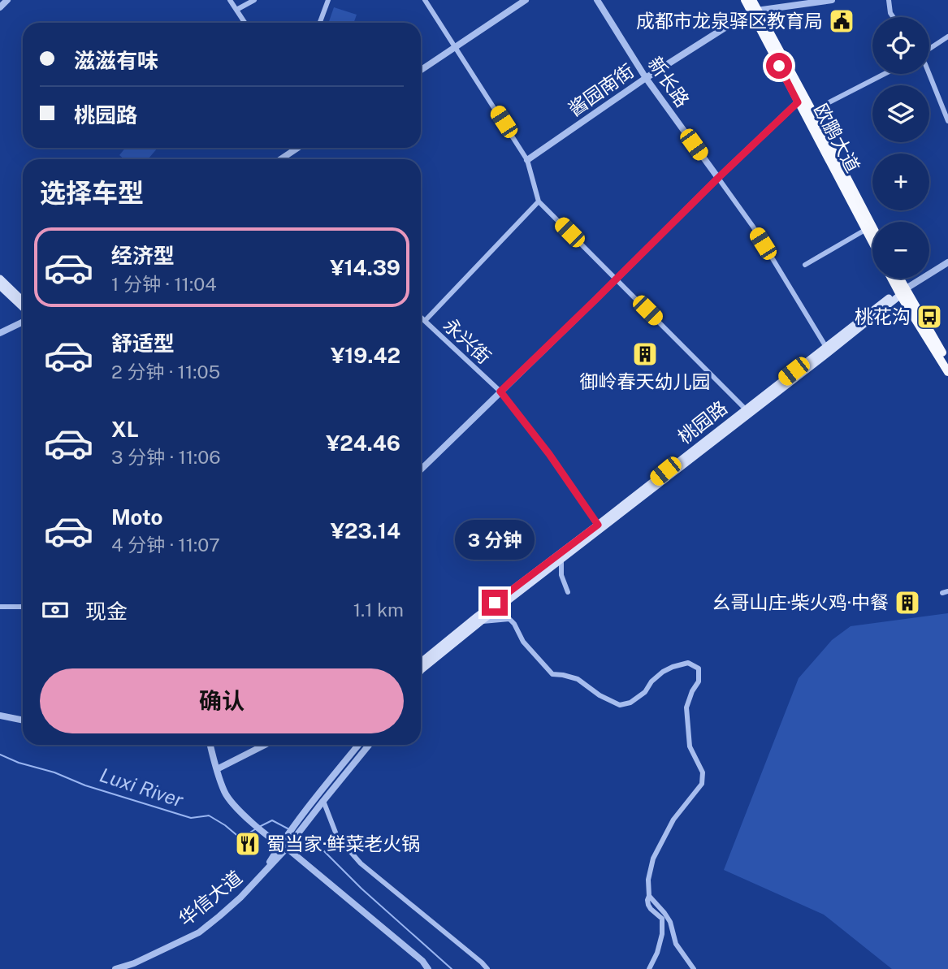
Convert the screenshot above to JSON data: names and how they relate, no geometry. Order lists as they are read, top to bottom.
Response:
{
  "streets": {
    "highway": ["欧鹏大道"],
    "main road": ["桃园路"],
    "street": [
      "新长路",
      "酱园南街",
      "永兴街",
      "华信大道"
    ]
  },
  "crossings": [
    ["新长路", "酱园南街"],
    ["新长路", "桃园路"],
    ["酱园南街", "欧鹏大道"],
    ["永兴街", "桃园路"]
  ],
  "water": ["Luxi River"],
  "places": {
    "public building": ["成都市龙泉驿区教育局"],
    "bus stop": ["桃花沟"],
    "building": ["御岭春天幼儿园", "幺哥山庄·柴火鸡·中餐"],
    "restaurant": ["蜀当家·鲜菜老火锅"]
  },
  "page": {
    "map_buttons": ["+", "−"],
    "banner": ["滋滋有味", "桃园路"],
    "heading": "选择车型",
    "list": [
      {
        "name": "经济型",
        "note": "1 分钟 · 11:04",
        "value": "¥14.39"
      },
      {
        "name": "舒适型",
        "note": "2 分钟 · 11:05",
        "value": "¥19.42"
      },
      {
        "name": "XL",
        "note": "3 分钟 · 11:06",
        "value": "¥24.46"
      },
      {
        "name": "Moto",
        "note": "4 分钟 · 11:07",
        "value": "¥23.14"
      }
    ],
    "bubble": "3 分钟",
    "pay": ["现金", "1.1 km"],
    "buttons": "确认"
  }
}
